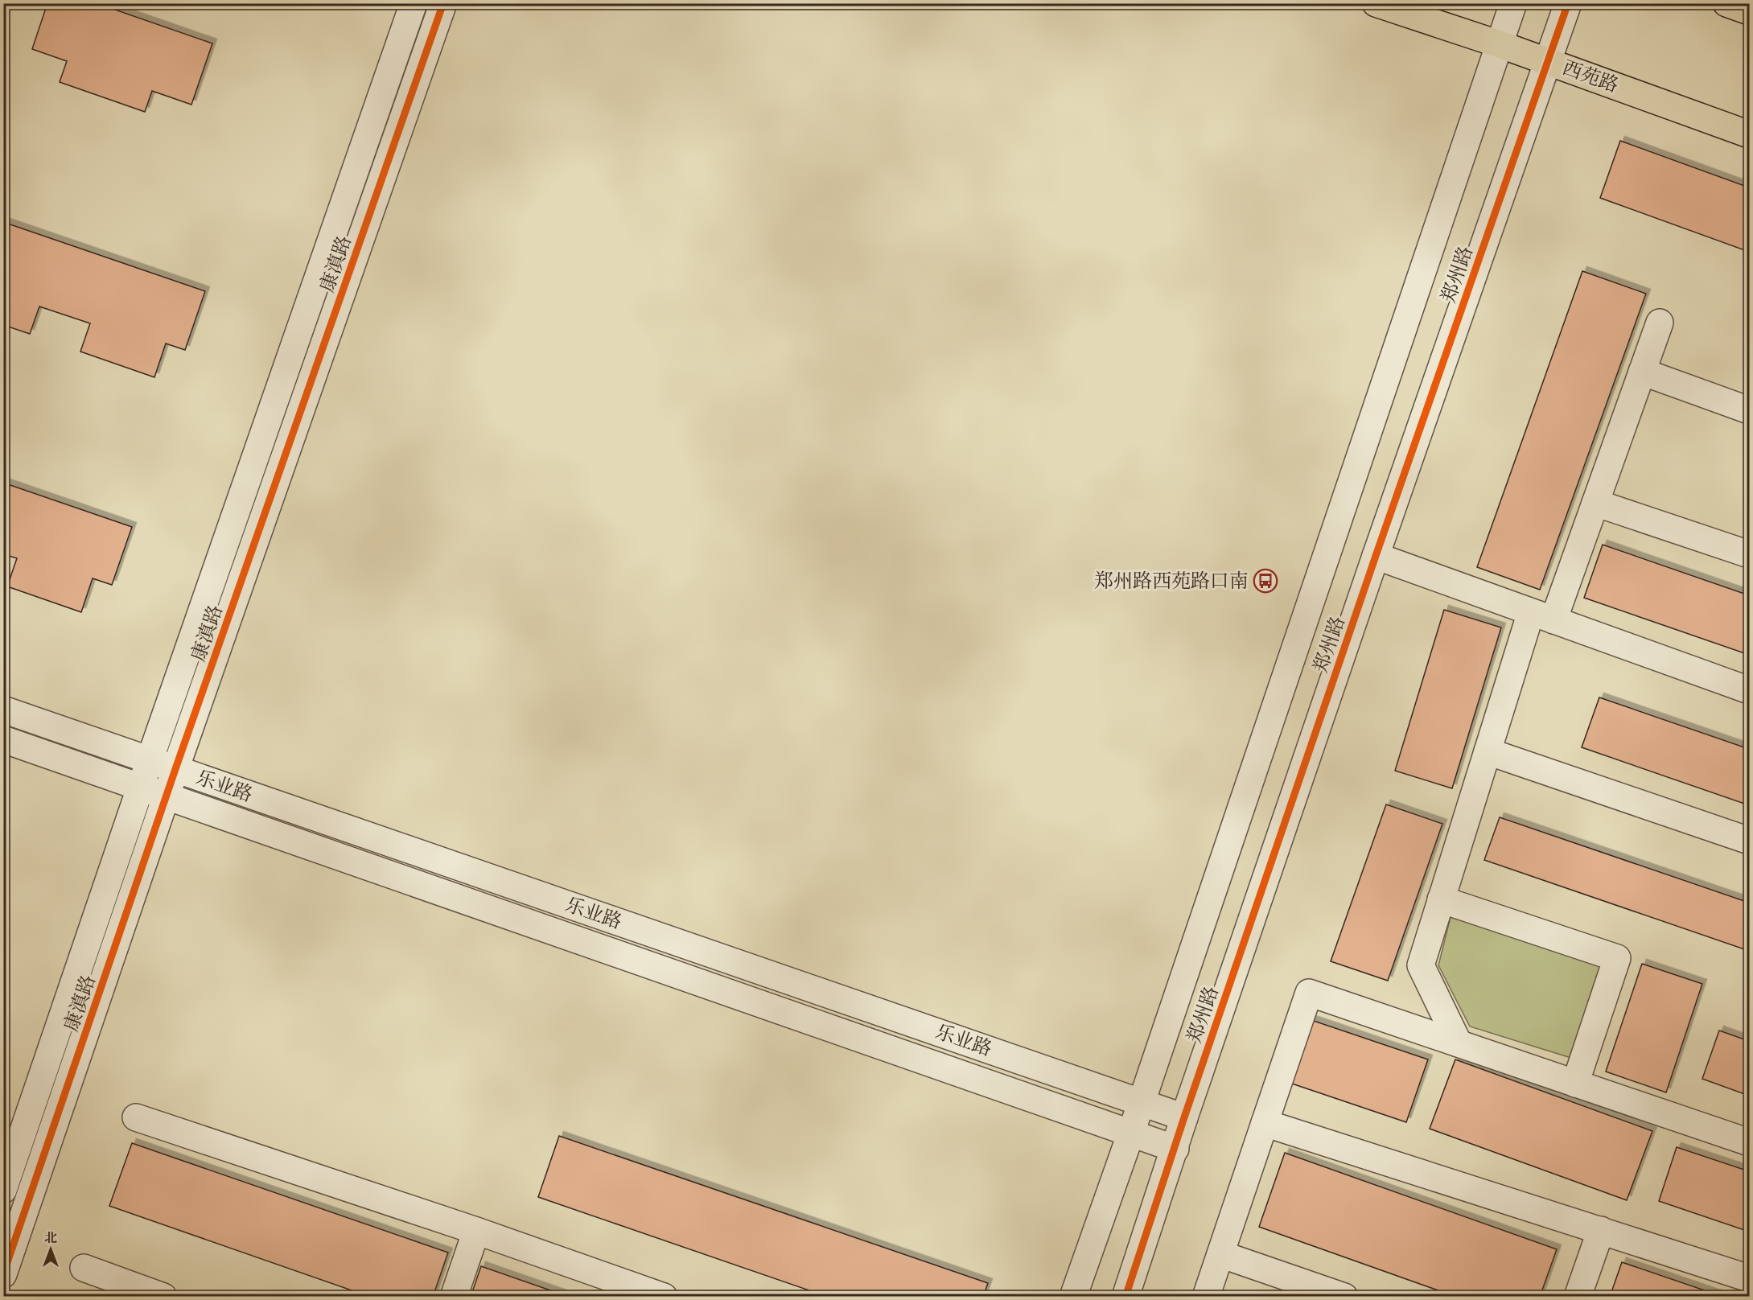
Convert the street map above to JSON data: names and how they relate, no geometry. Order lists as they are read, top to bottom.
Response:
{
  "streets": {
    "main road": ["西苑路"],
    "street": ["康滇路", "郑州路", "乐业路"]
  },
  "crossings": [
    ["西苑路", "郑州路"],
    ["康滇路", "乐业路"],
    ["郑州路", "乐业路"]
  ],
  "places": {
    "bus stop": ["郑州路西苑路口南"]
  },
  "north": "top"
}
